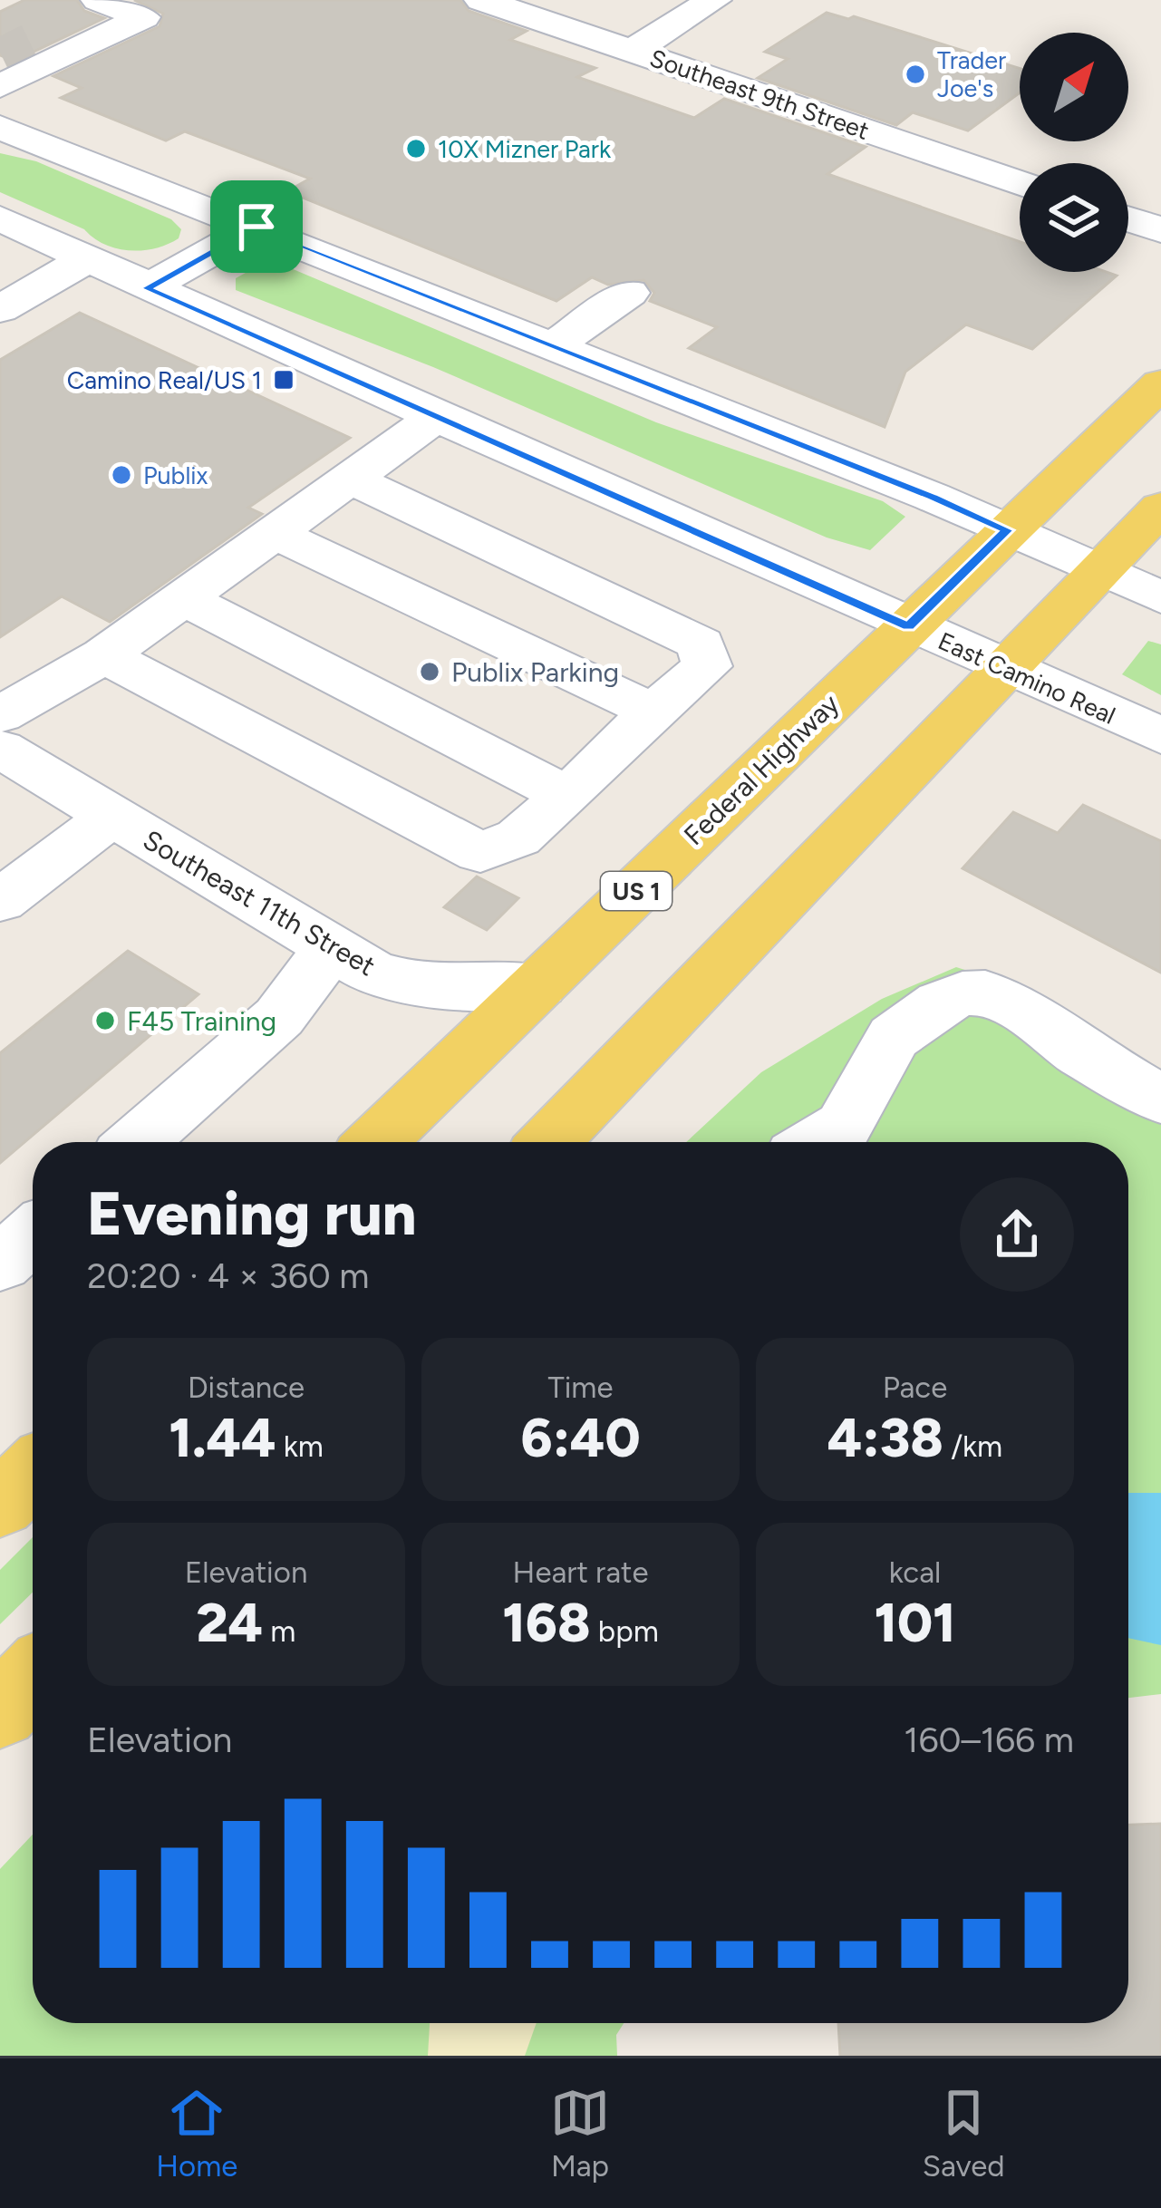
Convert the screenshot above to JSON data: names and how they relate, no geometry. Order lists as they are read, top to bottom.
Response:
{
  "streets": {
    "main road": ["Federal Highway", "US 1"],
    "street": ["Southeast 9th Street", "East Camino Real", "Southeast 11th Street"]
  },
  "crossings": [
    ["East Camino Real", "Federal Highway"],
    ["Federal Highway", "Southeast 11th Street"]
  ],
  "places": {
    "other": [
      "Trader Joe's",
      "10X Mizner Park",
      "Publix",
      "Publix Parking",
      "F45 Training"
    ],
    "transit": ["Camino Real/US 1"]
  },
  "north": "top right",
  "page": {
    "heading": ["Evening run", "20:20 · 4 × 360 m"],
    "stats": [
      ["Distance", "1.44 km"],
      ["Time", "6:40"],
      ["Pace", "4:38 /km"],
      ["Elevation", "24 m"],
      ["Heart rate", "168 bpm"],
      ["kcal", "101"]
    ],
    "chart": ["Elevation", "160–166 m"],
    "tabs": ["Home", "Map", "Saved"]
  }
}
